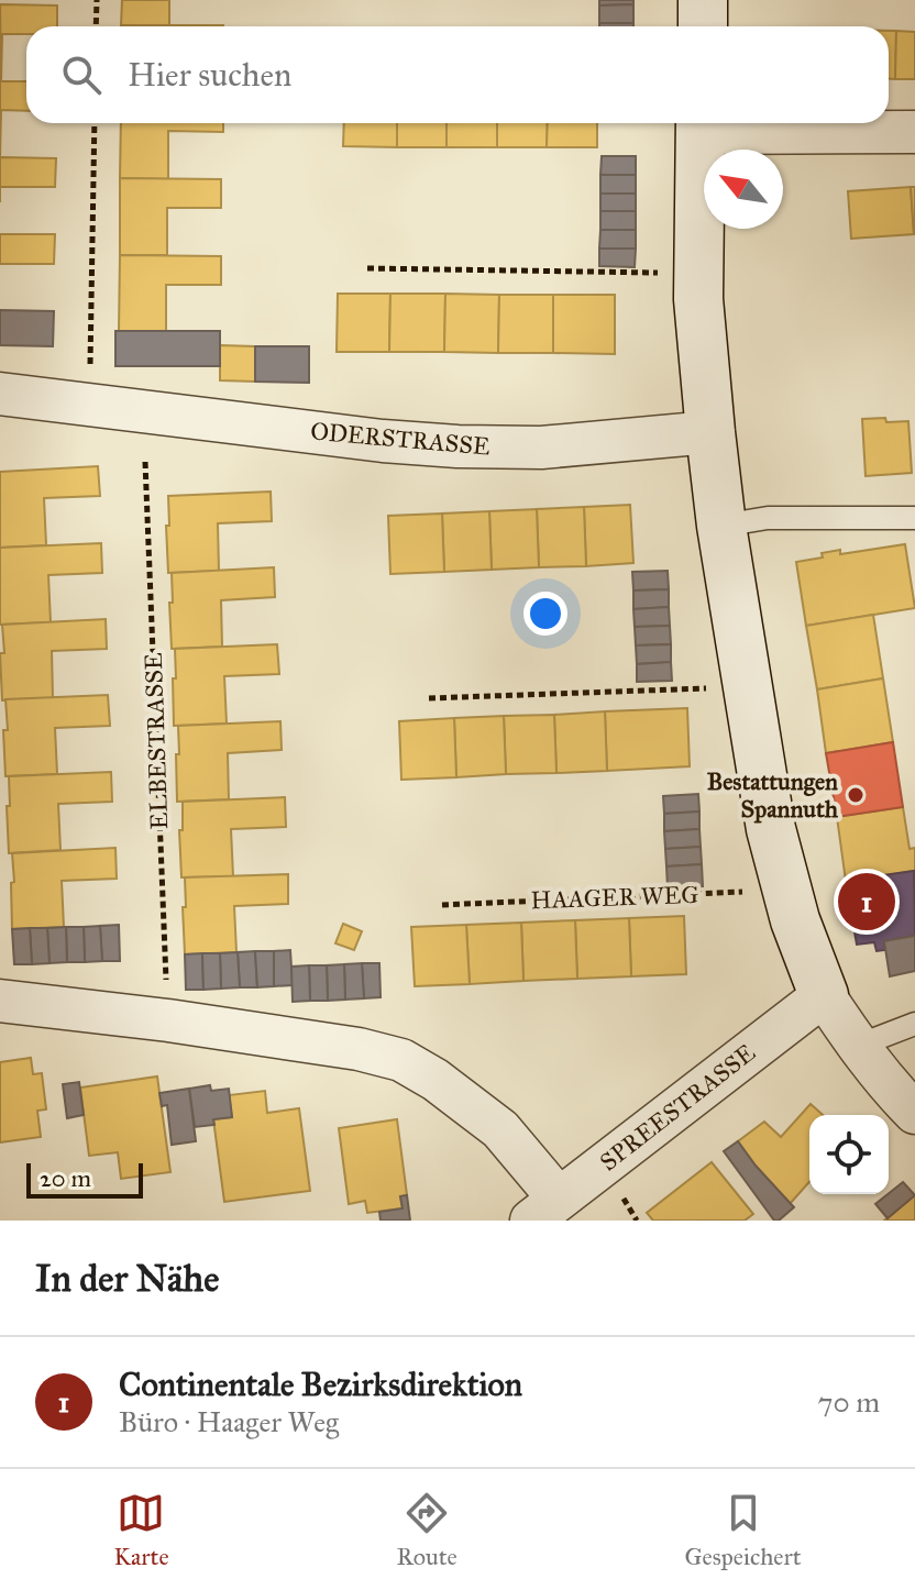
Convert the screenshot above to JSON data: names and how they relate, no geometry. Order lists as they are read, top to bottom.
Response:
{
  "streets": {
    "street": ["ODERSTRASSE", "SPREESTRASSE"],
    "path": ["ELBESTRASSE", "HAAGER WEG"]
  },
  "places": ["Bestattungen Spannuth"],
  "scale_bar": "20 m",
  "north": "top left",
  "page": {
    "search": "Hier suchen",
    "pins": "1",
    "scale": "20 m",
    "heading": "In der Nähe",
    "list": [
      {
        "mark": "1",
        "name": "Continentale Bezirksdirektion",
        "note": "Büro · Haager Weg",
        "value": "70 m"
      }
    ],
    "nav": ["Karte", "Route", "Gespeichert"]
  }
}
